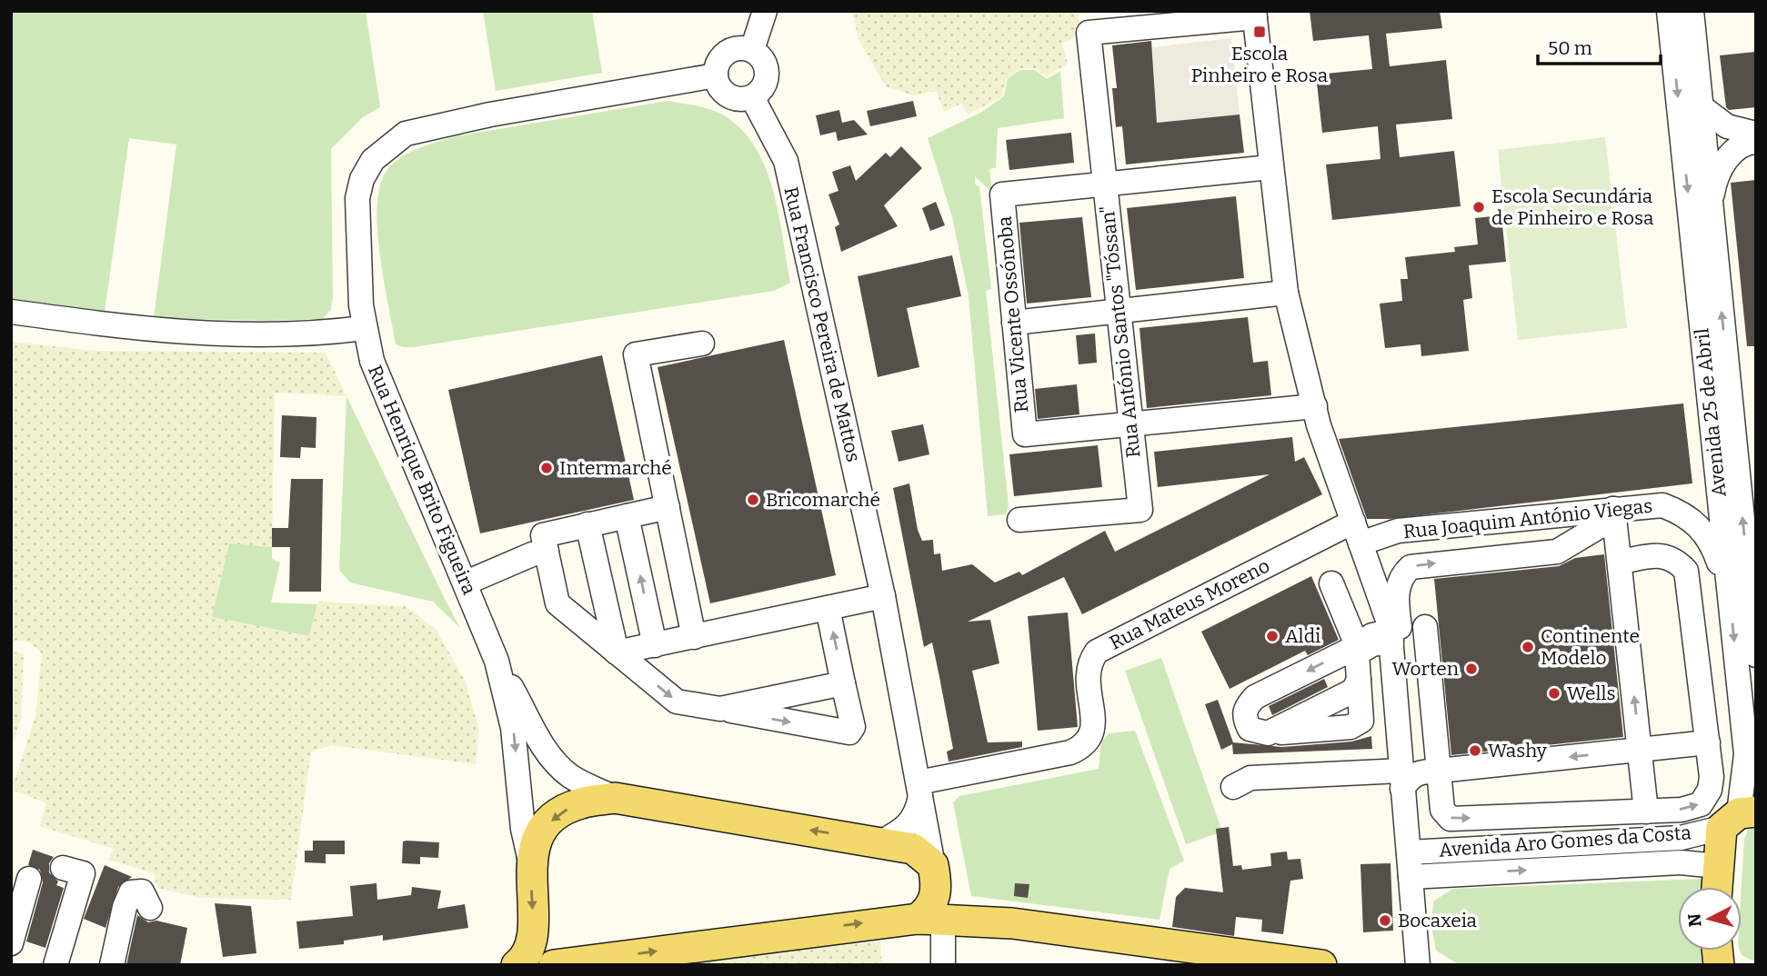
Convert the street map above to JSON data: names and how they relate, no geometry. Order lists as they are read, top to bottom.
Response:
{
  "streets": {
    "street": [
      "Rua Vicente Ossónoba",
      "Rua Francisco Pereira de Mattos",
      "Rua António Santos \"Tóssan\"",
      "Avenida 25 de Abril",
      "Rua Henrique Brito Figueira",
      "Rua Joaquim António Viegas",
      "Rua Mateus Moreno",
      "Avenida Aro Gomes da Costa"
    ]
  },
  "crossings": [
    ["Rua Vicente Ossónoba", "Rua António Santos \"Tóssan\""],
    ["Rua Francisco Pereira de Mattos", "Rua Henrique Brito Figueira"],
    ["Rua Francisco Pereira de Mattos", "Rua Mateus Moreno"],
    ["Avenida 25 de Abril", "Rua Joaquim António Viegas"],
    ["Avenida 25 de Abril", "Avenida Aro Gomes da Costa"],
    ["Rua Joaquim António Viegas", "Rua Mateus Moreno"]
  ],
  "places": {
    "transit": ["Escola Pinheiro e Rosa"],
    "other": [
      "Escola Secundária de Pinheiro e Rosa",
      "Intermarché",
      "Bricomarché",
      "Aldi",
      "Continente Modelo",
      "Worten",
      "Wells",
      "Washy",
      "Bocaxeia"
    ]
  },
  "scale_bar": "50 m",
  "north": "left"
}
